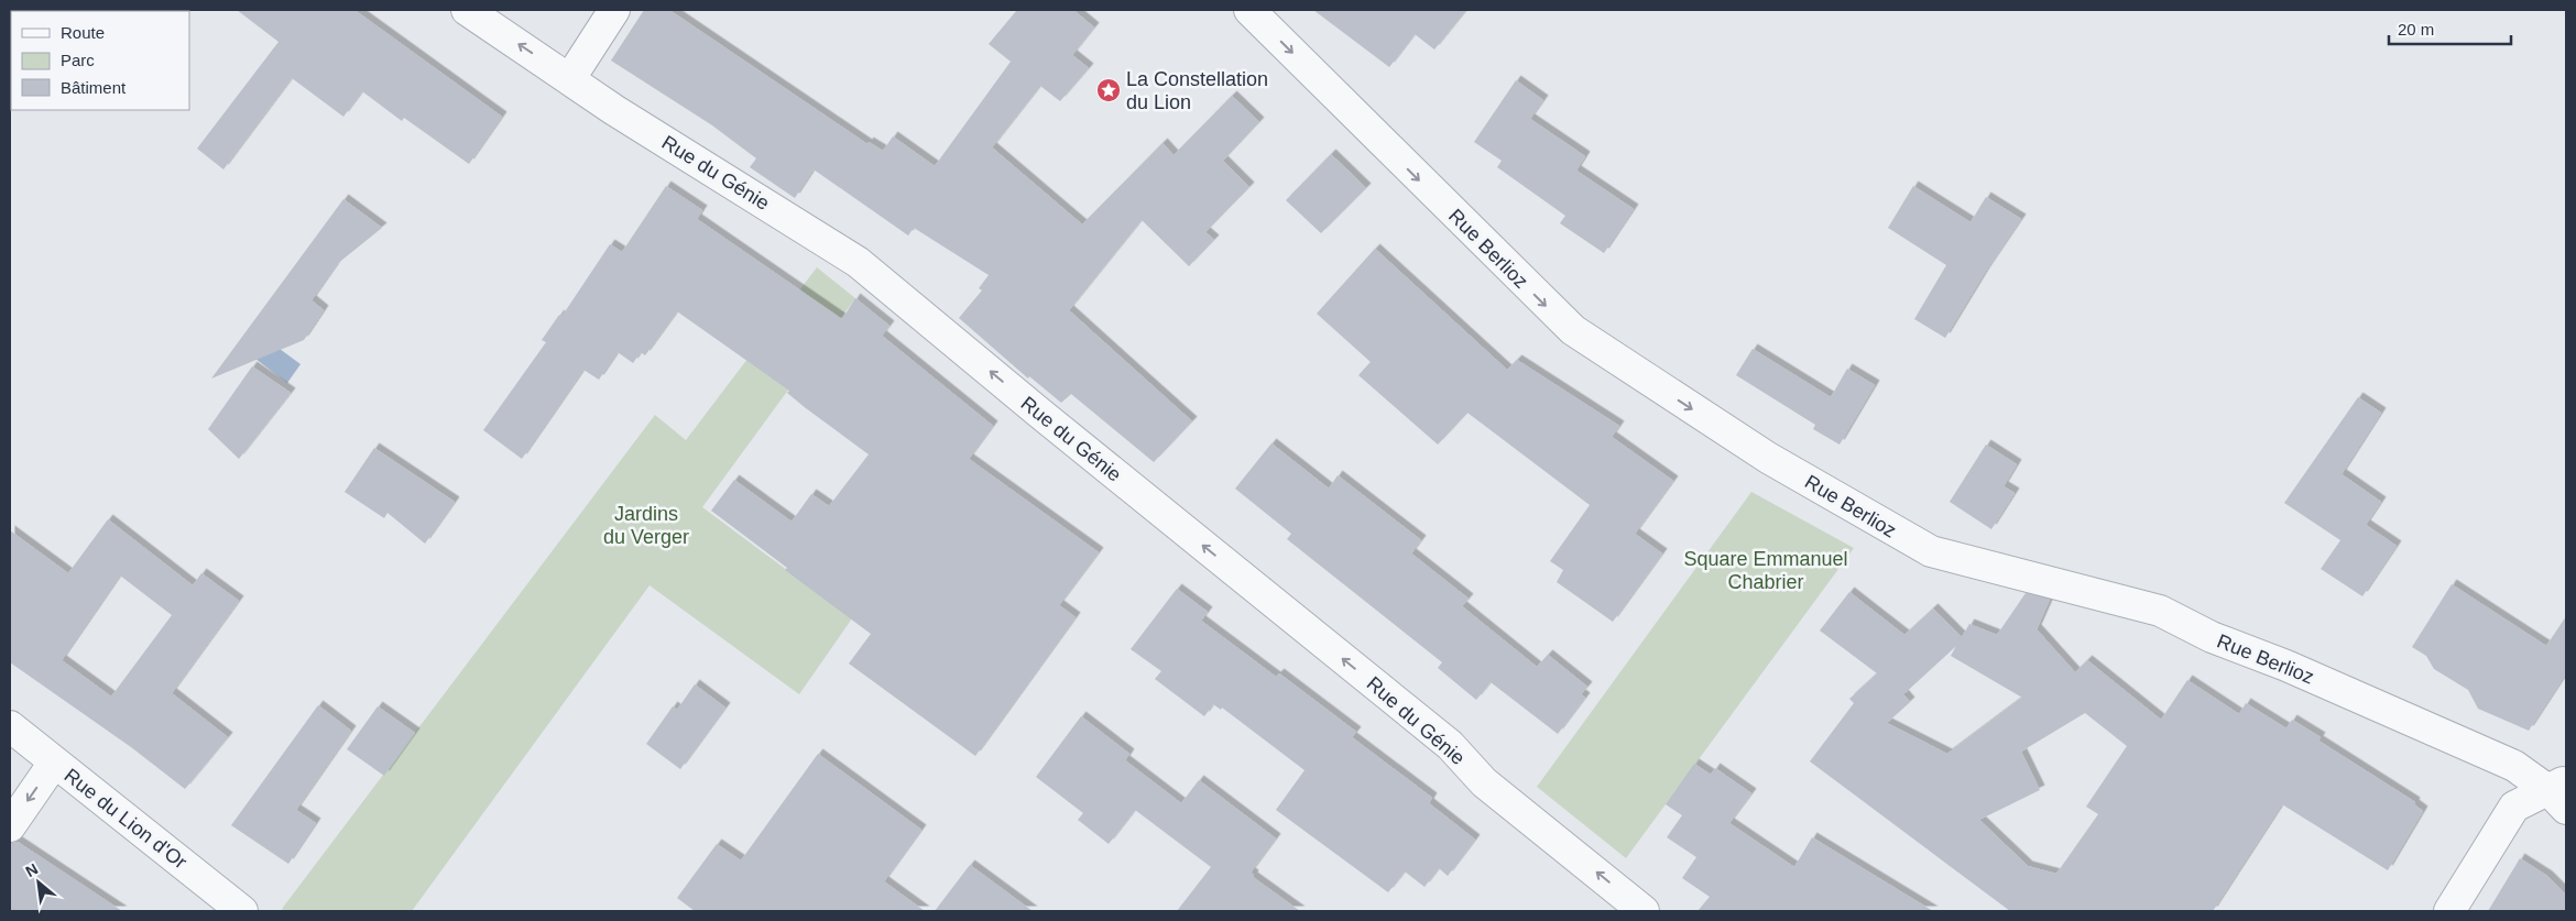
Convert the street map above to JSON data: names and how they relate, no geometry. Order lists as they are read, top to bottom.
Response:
{
  "streets": {
    "street": ["Rue du Génie", "Rue Berlioz", "Rue du Lion d'Or"]
  },
  "one_way": ["Rue du Génie", "Rue Berlioz"],
  "parks": ["Jardins du Verger", "Square Emmanuel Chabrier"],
  "places": {
    "place": ["La Constellation du Lion"]
  },
  "legend": ["Route", "Parc", "Bâtiment"],
  "scale_bar": "20 m",
  "north": "top left"
}
